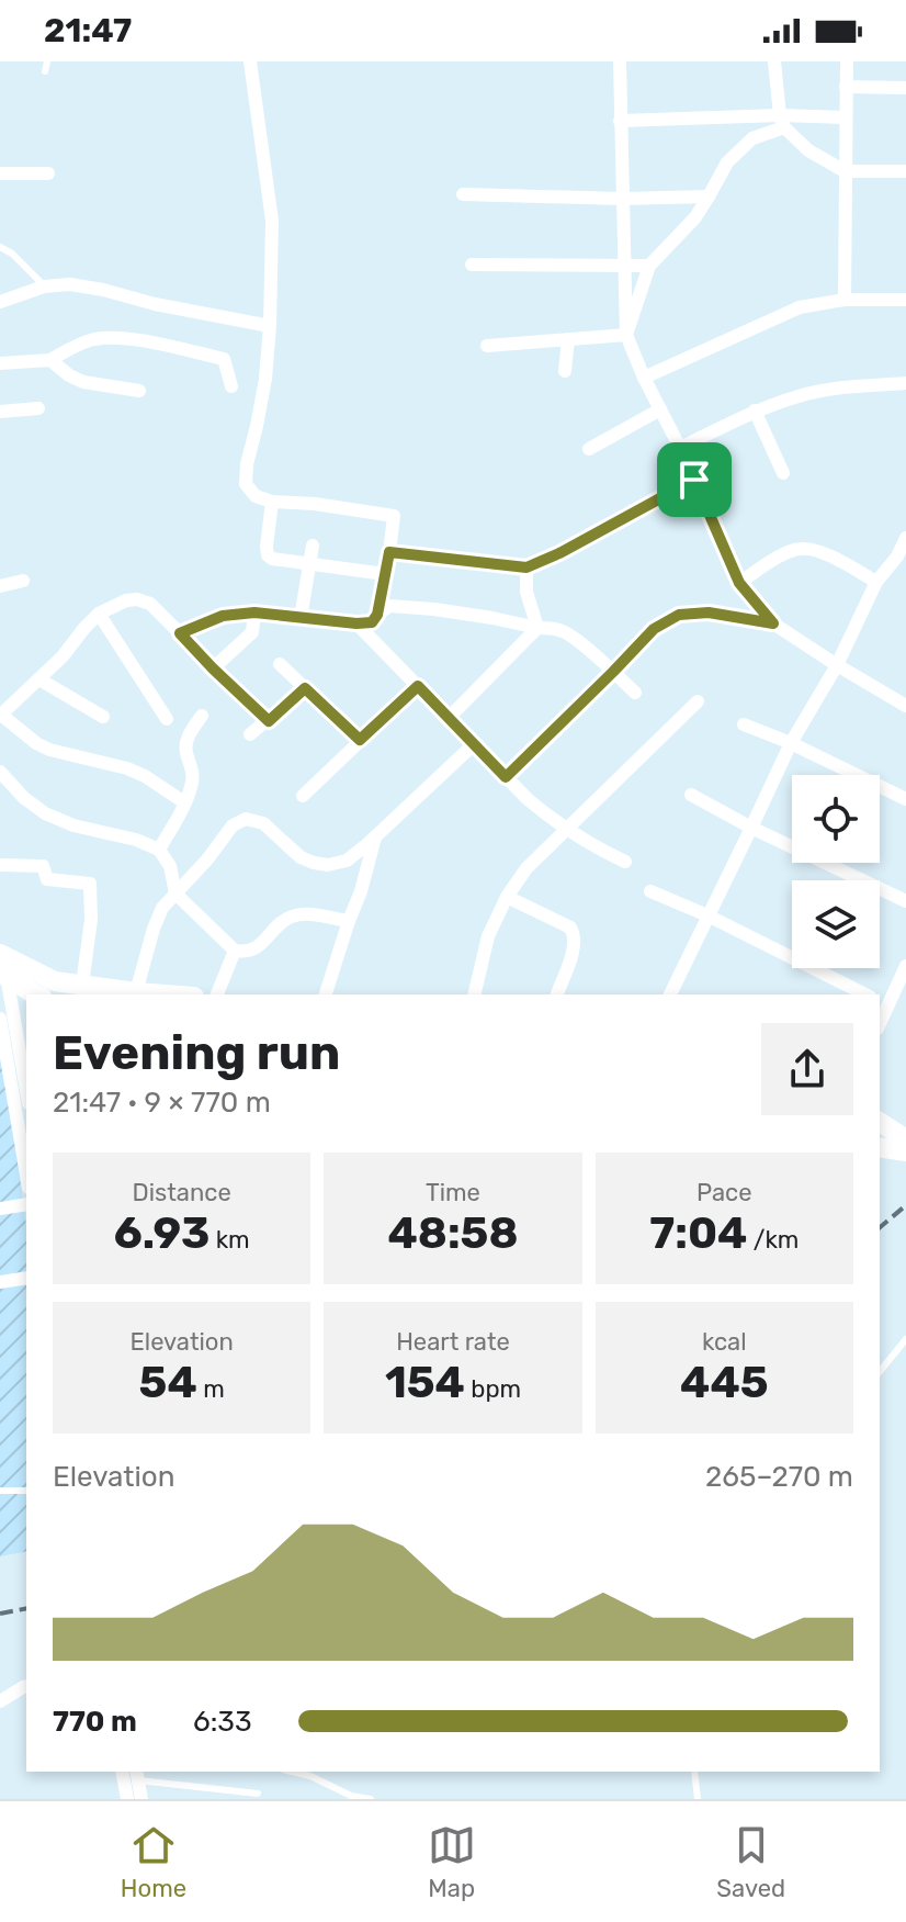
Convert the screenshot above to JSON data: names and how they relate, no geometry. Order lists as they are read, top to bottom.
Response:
{
  "page": {
    "status": "21:47",
    "heading": ["Evening run", "21:47 · 9 × 770 m"],
    "stats": [
      ["Distance", "6.93 km"],
      ["Time", "48:58"],
      ["Pace", "7:04 /km"],
      ["Elevation", "54 m"],
      ["Heart rate", "154 bpm"],
      ["kcal", "445"]
    ],
    "chart": ["Elevation", "265–270 m"],
    "list": [
      {
        "name": "770 m",
        "note": "6:33"
      }
    ],
    "tabs": ["Home", "Map", "Saved"]
  }
}
